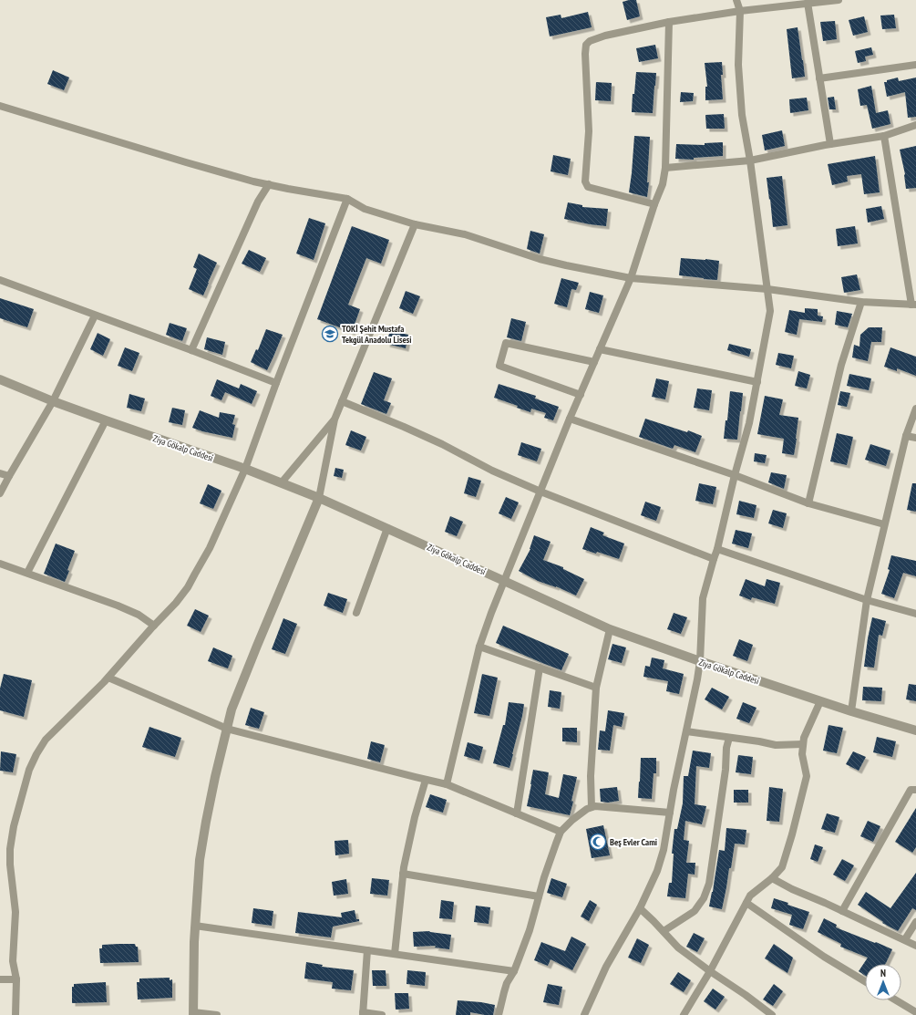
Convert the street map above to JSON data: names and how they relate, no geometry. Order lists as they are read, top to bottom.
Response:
{
  "streets": {
    "street": ["Ziya Gökalp Caddesi"]
  },
  "places": {
    "school or university": ["TOKİ Şehit Mustafa Tekgül Anadolu Lisesi"],
    "mosque": ["Beş Evler Cami"]
  },
  "north": "top"
}
